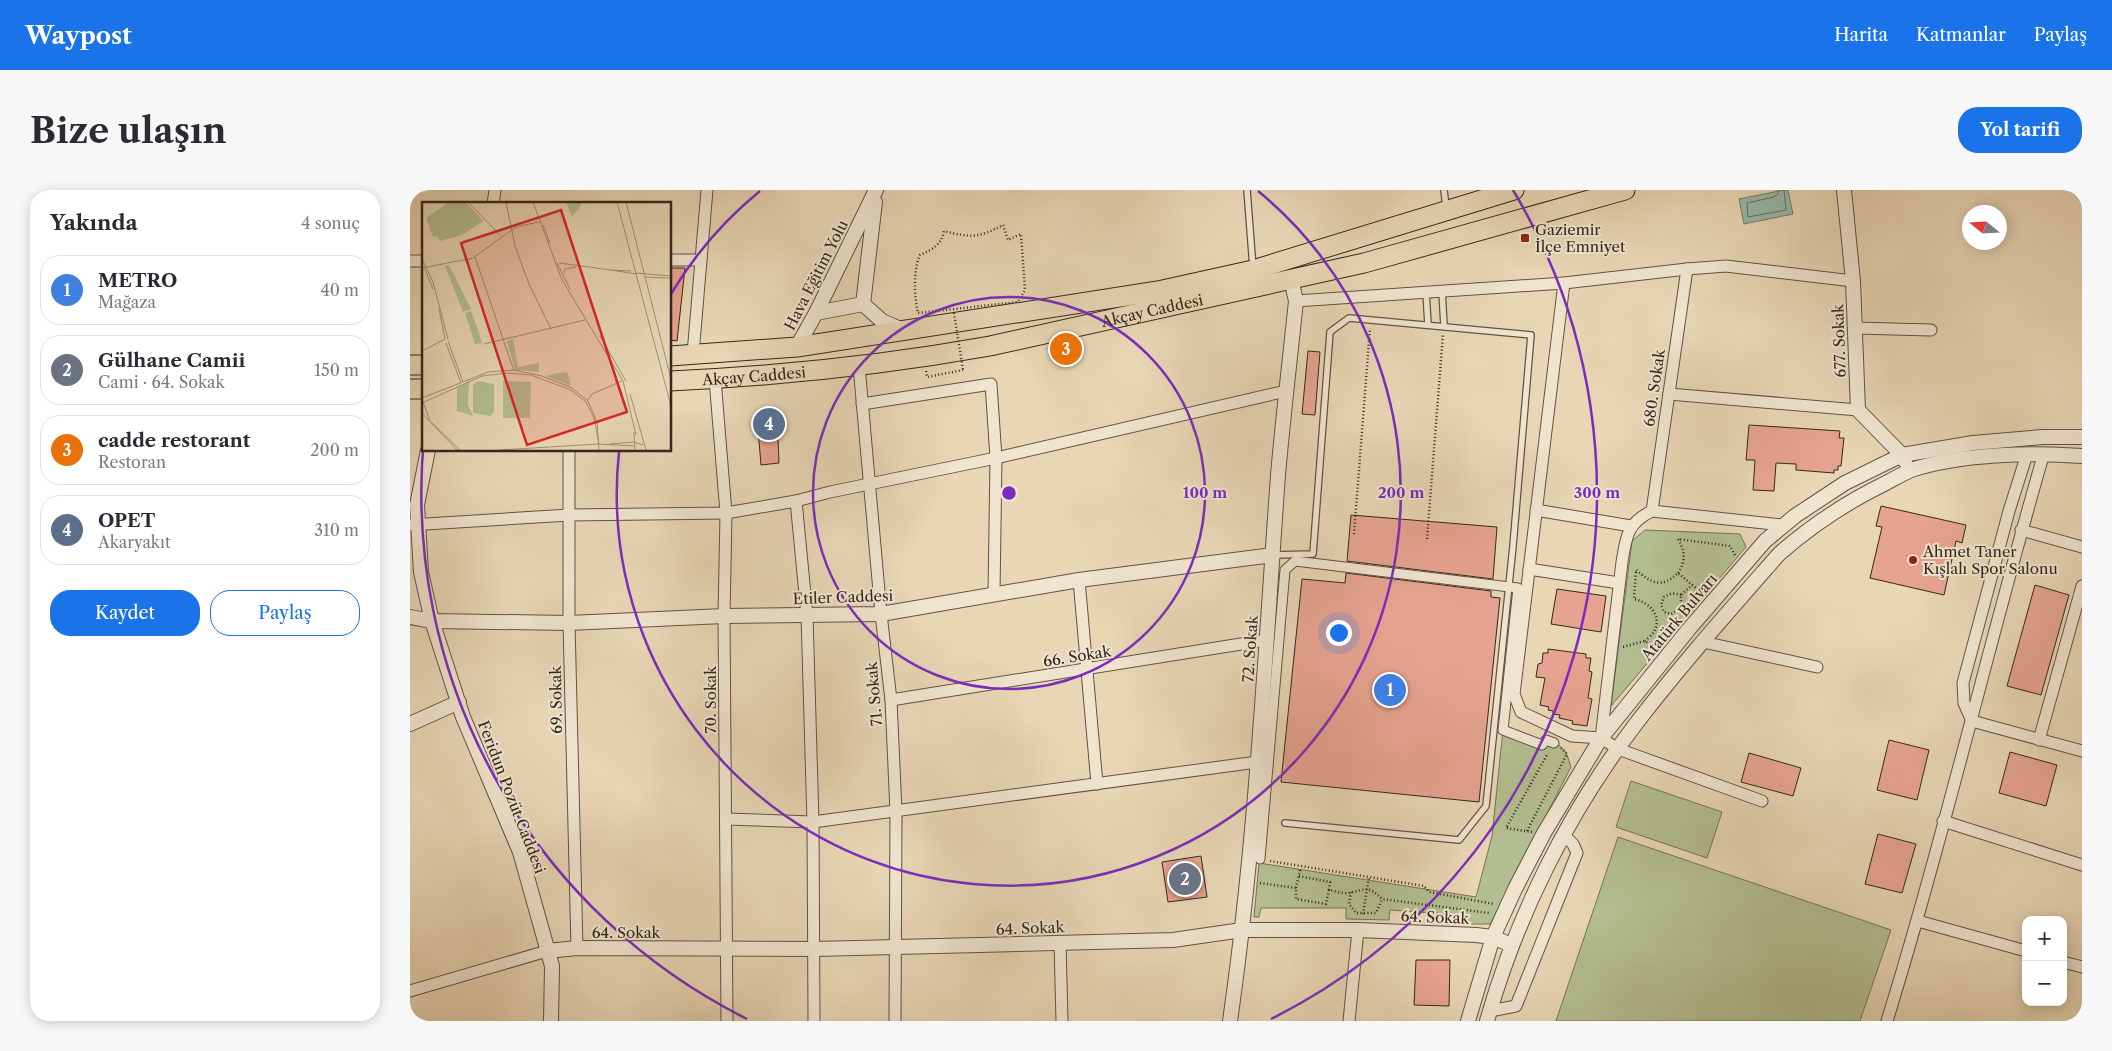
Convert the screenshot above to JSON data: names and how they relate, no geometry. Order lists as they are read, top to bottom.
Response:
{
  "streets": {
    "highway": ["Akçay Caddesi"],
    "street": [
      "Hava Eğitim Yolu",
      "677. Sokak",
      "680. Sokak",
      "Etiler Caddesi",
      "Atatürk Bulvarı",
      "72. Sokak",
      "66. Sokak",
      "71. Sokak",
      "69. Sokak",
      "70. Sokak",
      "Feridun Pozüt Caddesi",
      "64. Sokak"
    ]
  },
  "crossings": [
    ["Hava Eğitim Yolu", "Akçay Caddesi"],
    ["Akçay Caddesi", "72. Sokak"],
    ["Akçay Caddesi", "71. Sokak"],
    ["Akçay Caddesi", "70. Sokak"],
    ["Etiler Caddesi", "72. Sokak"],
    ["Etiler Caddesi", "71. Sokak"],
    ["Etiler Caddesi", "69. Sokak"],
    ["Etiler Caddesi", "70. Sokak"],
    ["Etiler Caddesi", "Feridun Pozüt Caddesi"],
    ["Atatürk Bulvarı", "64. Sokak"],
    ["72. Sokak", "66. Sokak"],
    ["72. Sokak", "64. Sokak"],
    ["66. Sokak", "71. Sokak"],
    ["71. Sokak", "64. Sokak"],
    ["69. Sokak", "64. Sokak"],
    ["70. Sokak", "64. Sokak"],
    ["Feridun Pozüt Caddesi", "64. Sokak"]
  ],
  "places": {
    "transit": ["Gaziemir İlçe Emniyet"],
    "other": ["Ahmet Taner Kışlalı Spor Salonu"]
  },
  "north": "left",
  "page": {
    "header": "Waypost",
    "nav": ["Harita", "Katmanlar", "Paylaş"],
    "buttons": [
      "Yol tarifi",
      ["Kaydet", "Paylaş"]
    ],
    "title": "Bize ulaşın",
    "heading": ["Yakında", "4 sonuç"],
    "list": [
      {
        "mark": "1",
        "name": "METRO",
        "note": "Mağaza",
        "value": "40 m"
      },
      {
        "mark": "2",
        "name": "Gülhane Camii",
        "note": "Cami · 64. Sokak",
        "value": "150 m"
      },
      {
        "mark": "3",
        "name": "cadde restorant",
        "note": "Restoran",
        "value": "200 m"
      },
      {
        "mark": "4",
        "name": "OPET",
        "note": "Akaryakıt",
        "value": "310 m"
      }
    ],
    "pins": [
      "3",
      "4",
      "1",
      "2"
    ],
    "map_buttons": ["+", "−"]
  },
  "rings": ["100 m", "200 m", "300 m"]
}
